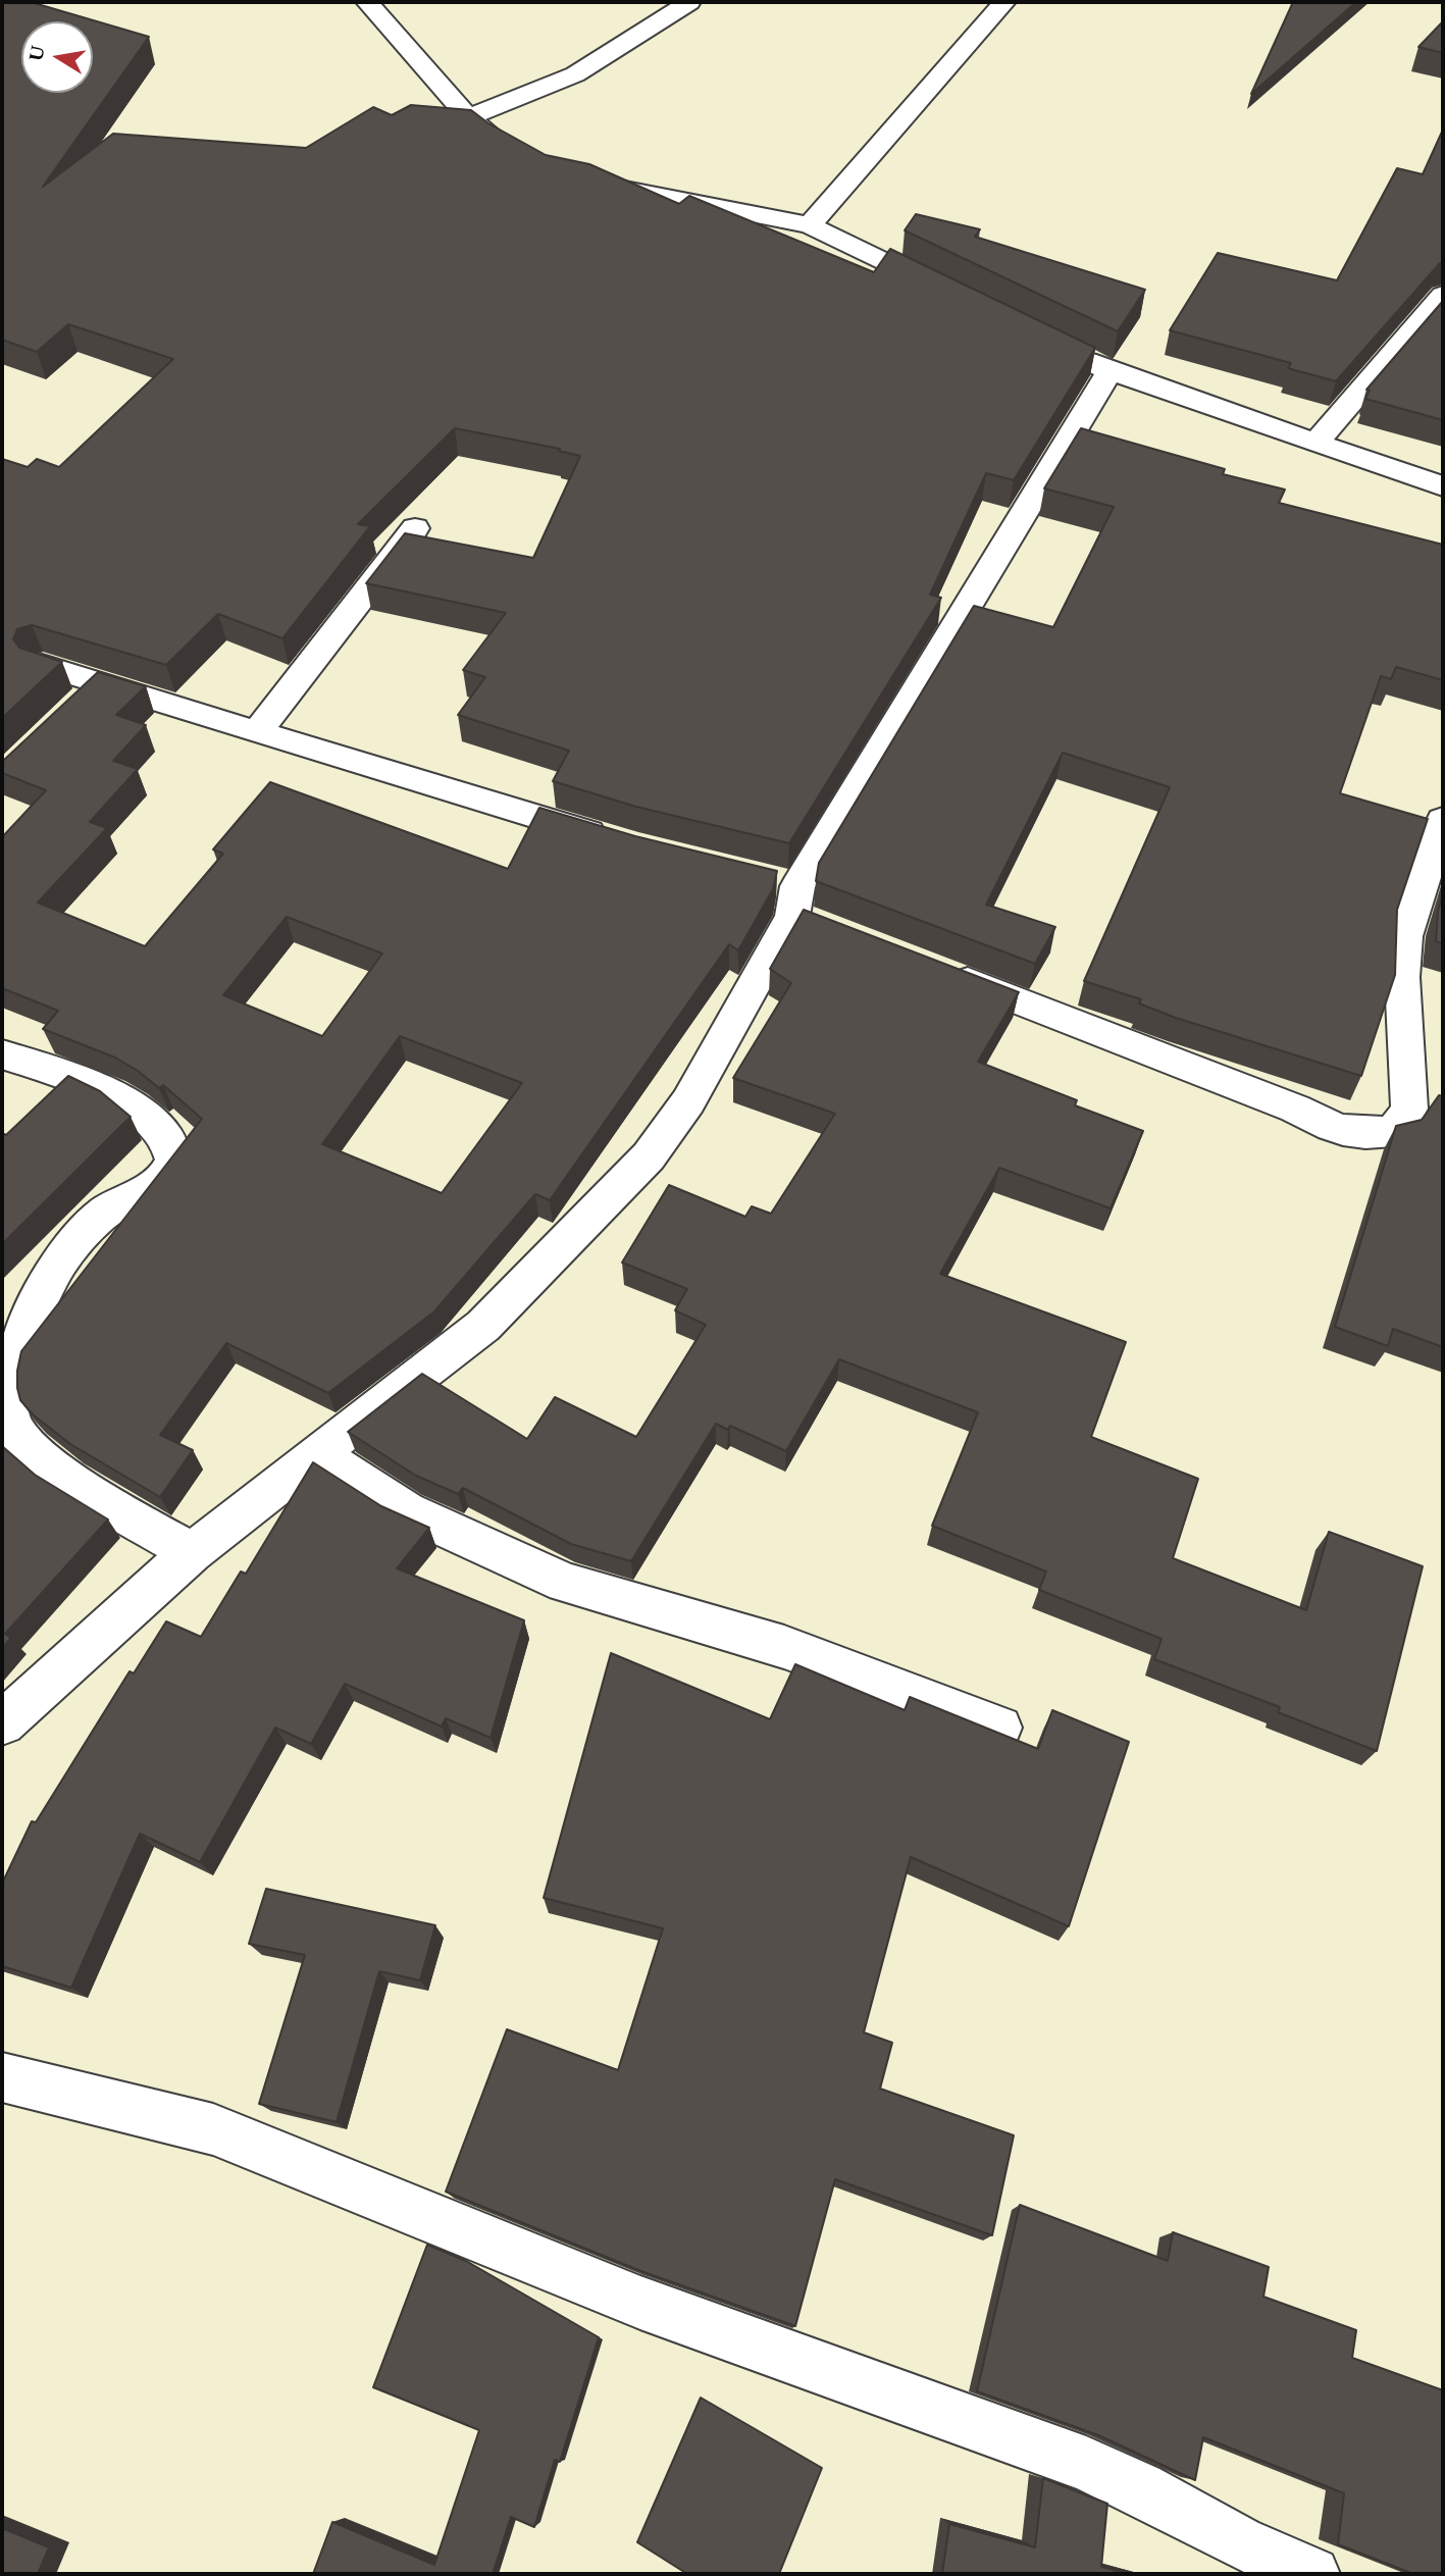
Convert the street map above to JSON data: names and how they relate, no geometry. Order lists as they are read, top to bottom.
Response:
{
  "north": "left"
}
